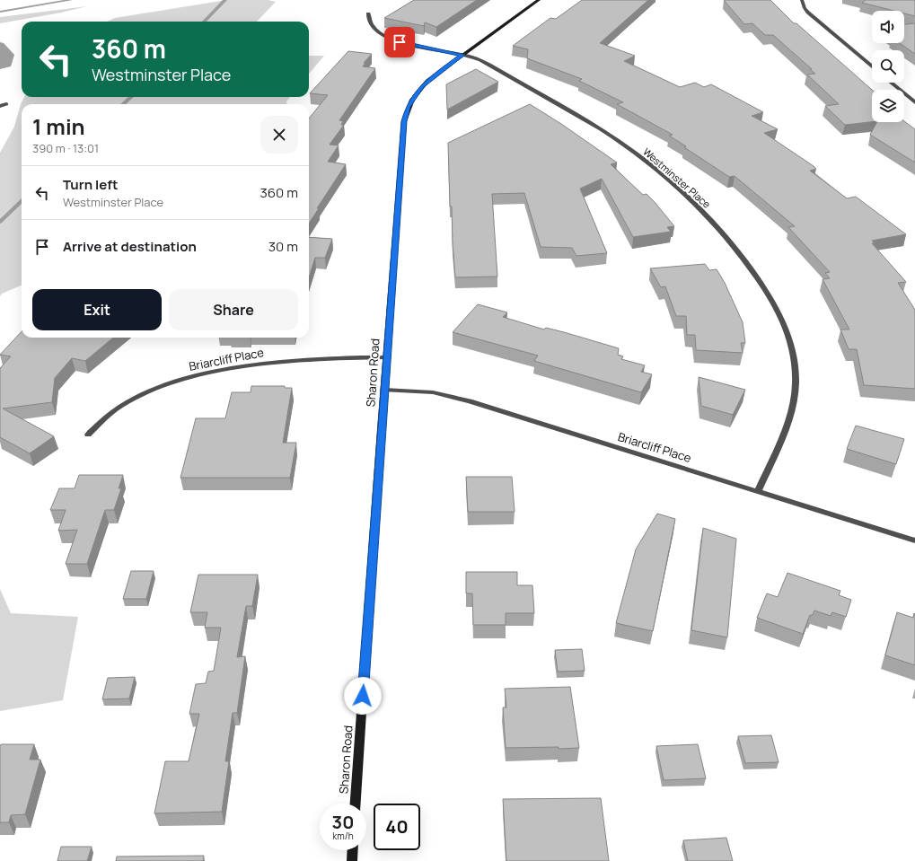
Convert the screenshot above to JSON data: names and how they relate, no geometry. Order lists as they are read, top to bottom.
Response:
{
  "streets": {
    "street": ["Westminster Place", "Briarcliff Place", "Sharon Road"]
  },
  "crossings": [
    ["Westminster Place", "Briarcliff Place"],
    ["Westminster Place", "Sharon Road"],
    ["Briarcliff Place", "Sharon Road"]
  ],
  "page": {
    "turn": ["360 m", "Westminster Place"],
    "heading": ["1 min", "390 m · 13:01"],
    "list": [
      {
        "name": "Turn left",
        "note": "Westminster Place",
        "value": "360 m"
      },
      {
        "name": "Arrive at destination",
        "value": "30 m"
      }
    ],
    "buttons": ["Exit", "Share"],
    "speed": "30 km/h",
    "limit": "40"
  }
}
